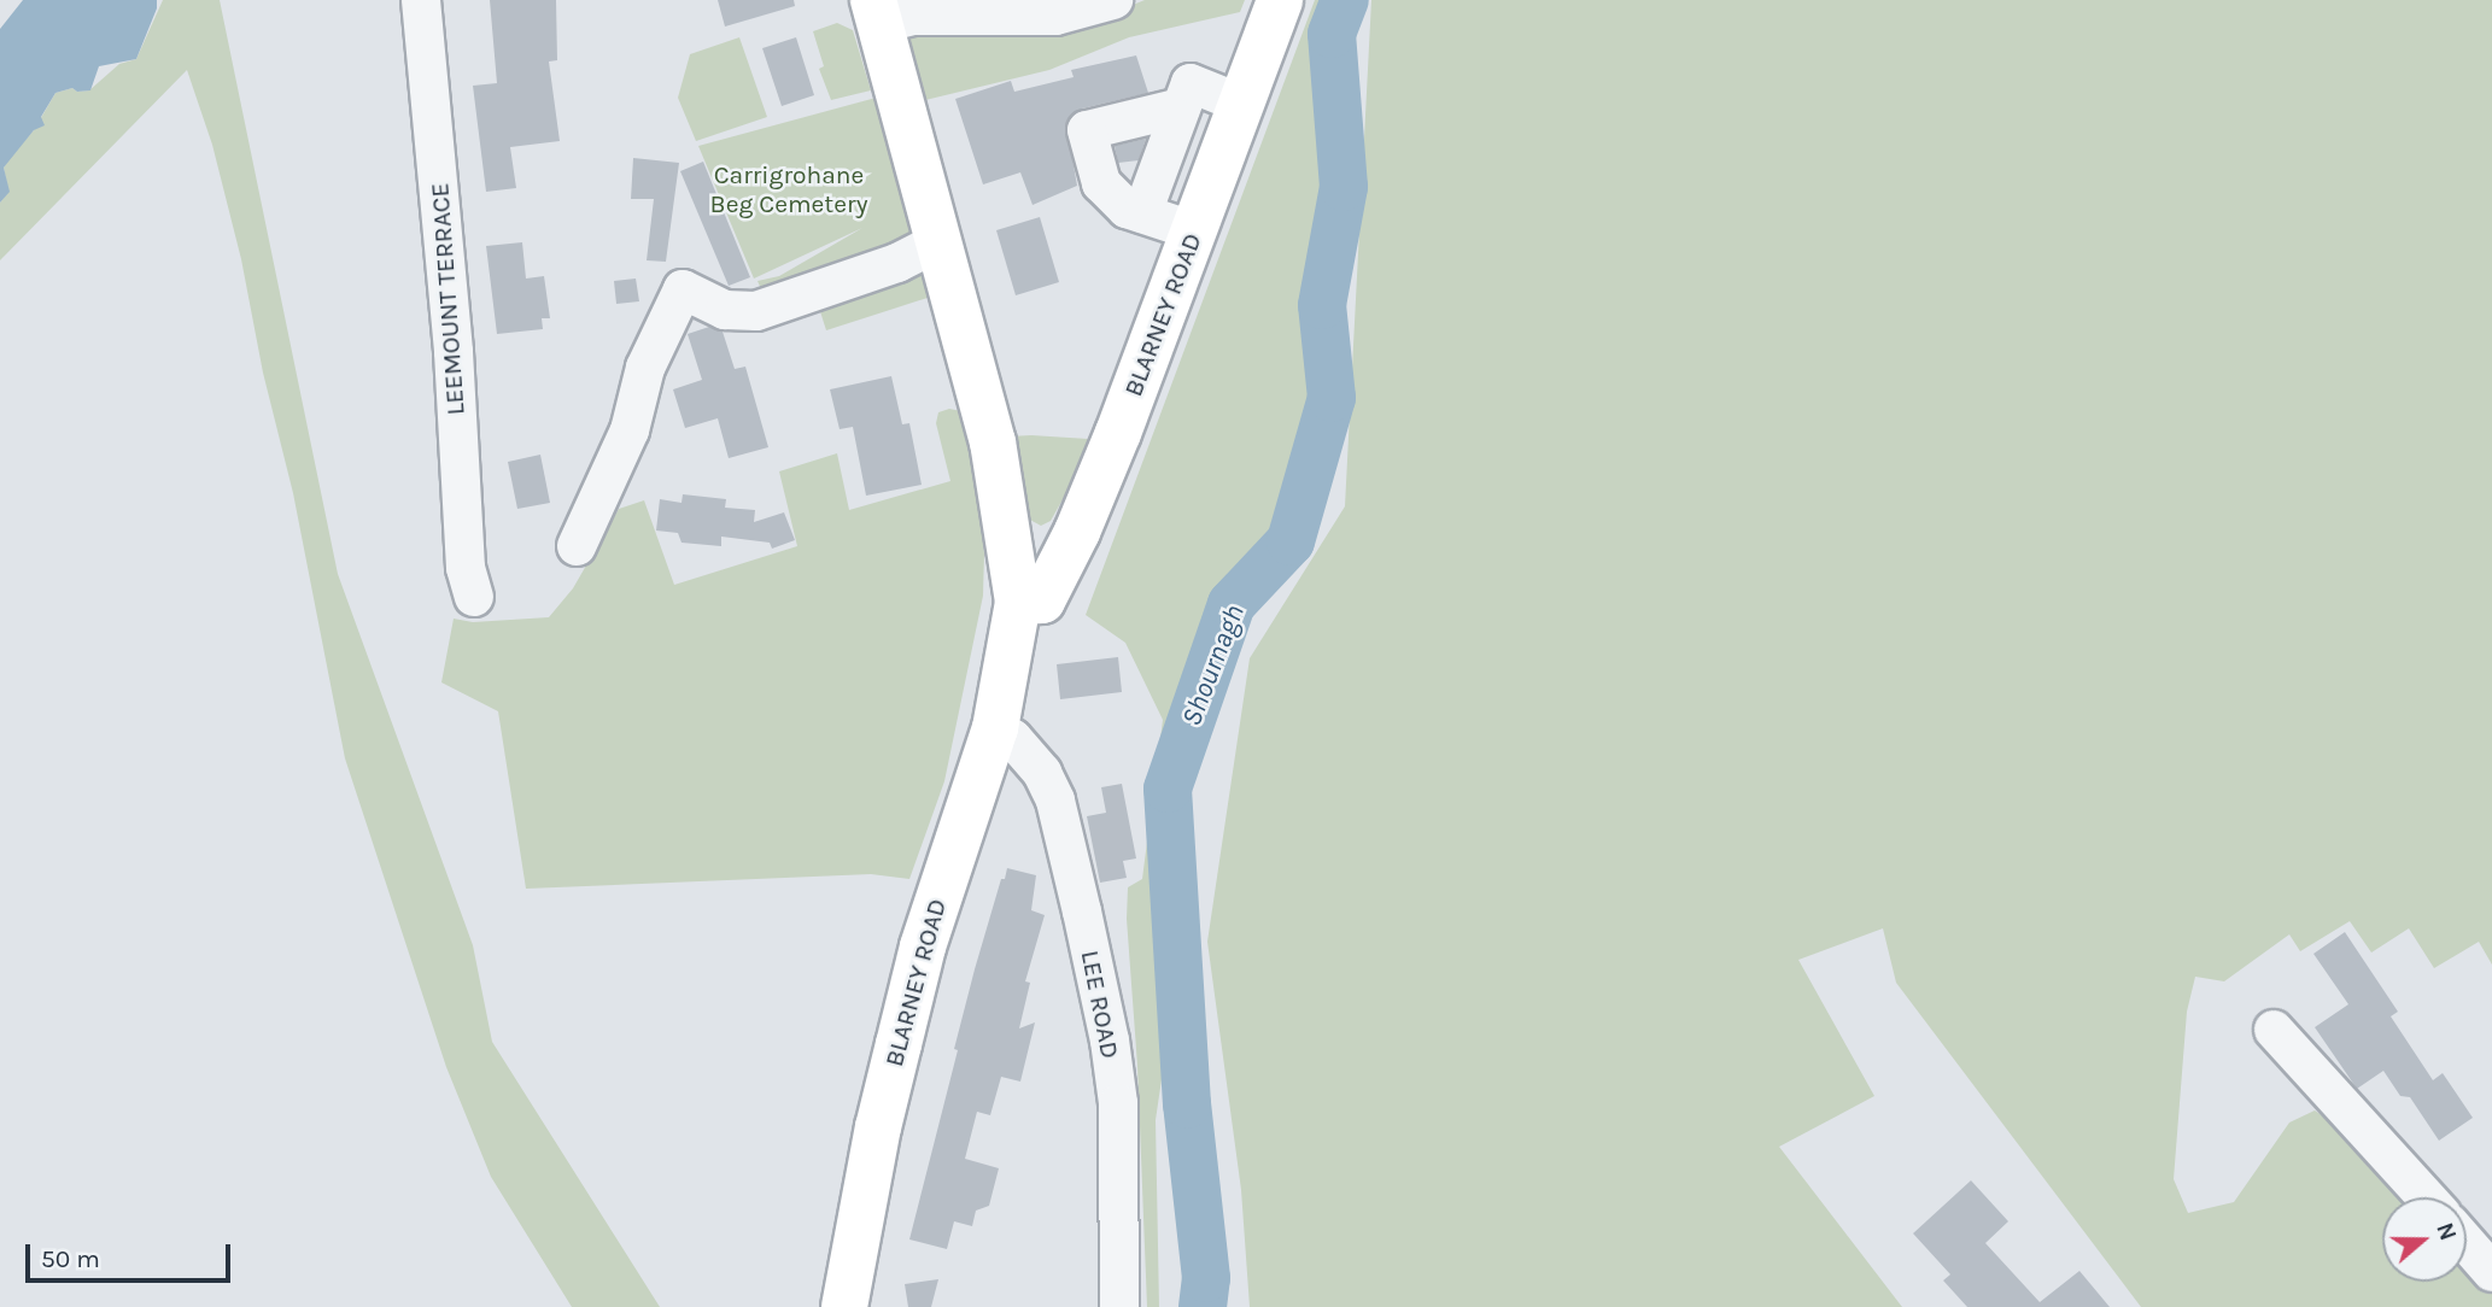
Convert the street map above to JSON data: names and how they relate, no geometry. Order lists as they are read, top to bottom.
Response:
{
  "streets": {
    "main road": ["BLARNEY ROAD"],
    "street": ["LEEMOUNT TERRACE", "LEE ROAD"]
  },
  "crossings": [
    ["BLARNEY ROAD", "LEE ROAD"]
  ],
  "water": ["Shournagh"],
  "parks": ["Carrigrohane Beg Cemetery"],
  "scale_bar": "50 m",
  "north": "right"
}
